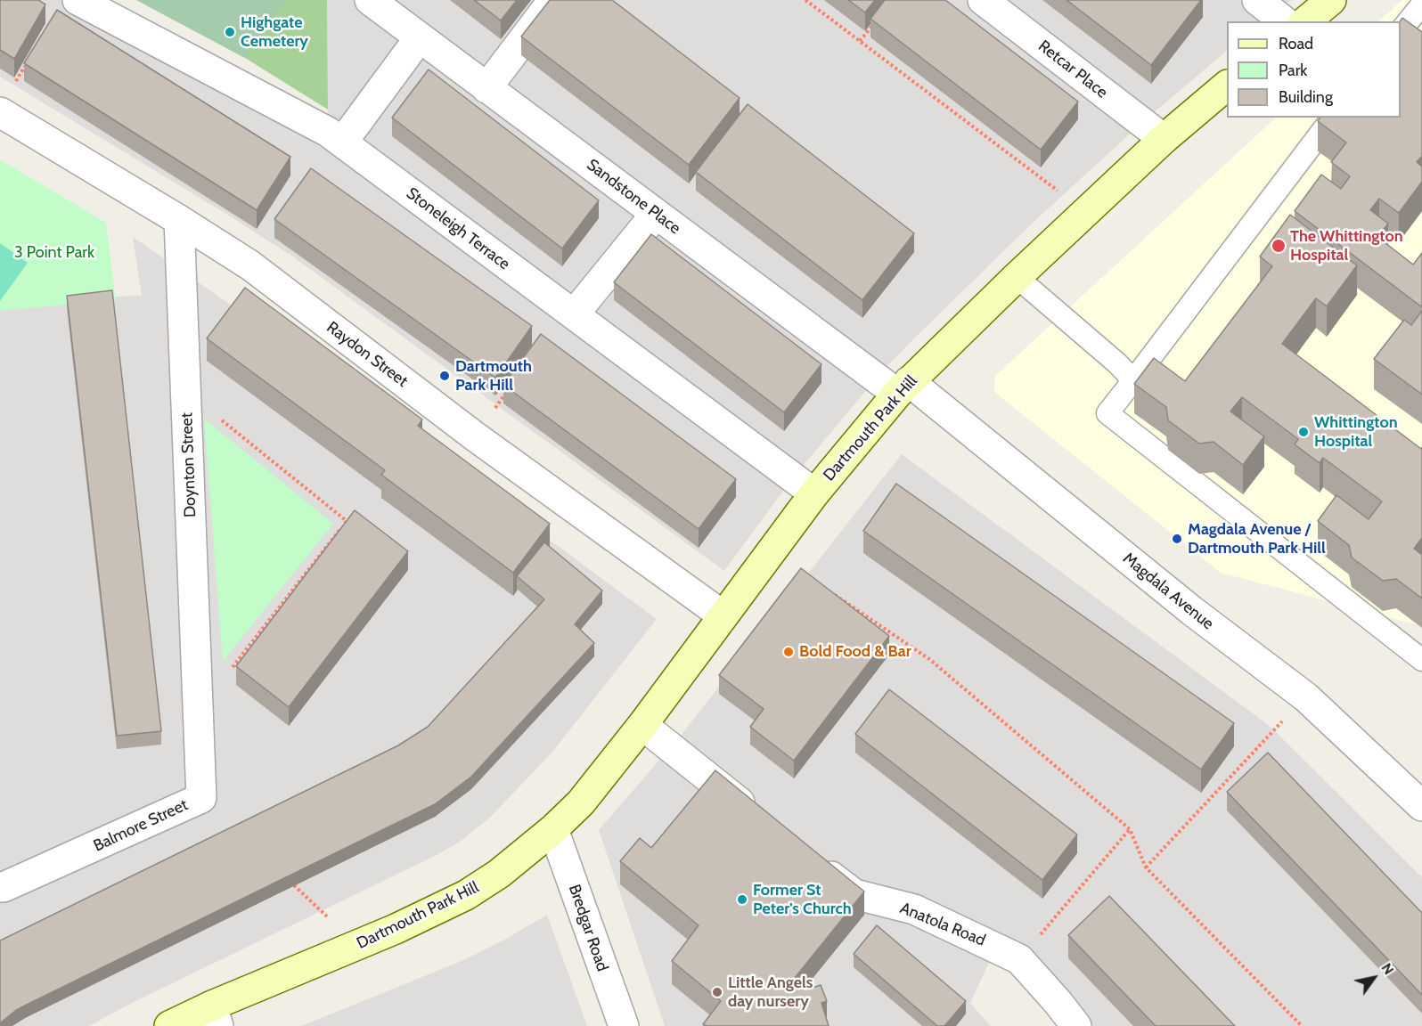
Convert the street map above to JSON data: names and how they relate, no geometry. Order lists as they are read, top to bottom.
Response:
{
  "streets": {
    "street": [
      "Retcar Place",
      "Sandstone Place",
      "Stoneleigh Terrace",
      "Raydon Street",
      "Dartmouth Park Hill",
      "Doynton Street",
      "Magdala Avenue",
      "Balmore Street",
      "Anatola Road",
      "Bredgar Road"
    ]
  },
  "crossings": [
    ["Retcar Place", "Dartmouth Park Hill"],
    ["Sandstone Place", "Dartmouth Park Hill"],
    ["Sandstone Place", "Magdala Avenue"],
    ["Stoneleigh Terrace", "Dartmouth Park Hill"],
    ["Raydon Street", "Dartmouth Park Hill"],
    ["Raydon Street", "Doynton Street"],
    ["Dartmouth Park Hill", "Magdala Avenue"],
    ["Dartmouth Park Hill", "Bredgar Road"],
    ["Doynton Street", "Balmore Street"]
  ],
  "parks": ["3 Point Park"],
  "places": [
    "Highgate Cemetery",
    "The Whittington Hospital",
    "Dartmouth Park Hill",
    "Whittington Hospital",
    "Magdala Avenue / Dartmouth Park Hill",
    "Bold Food & Bar",
    "Former St Peter's Church",
    "Little Angels day nursery"
  ],
  "legend": ["Road", "Park", "Building"],
  "north": "top right"
}
